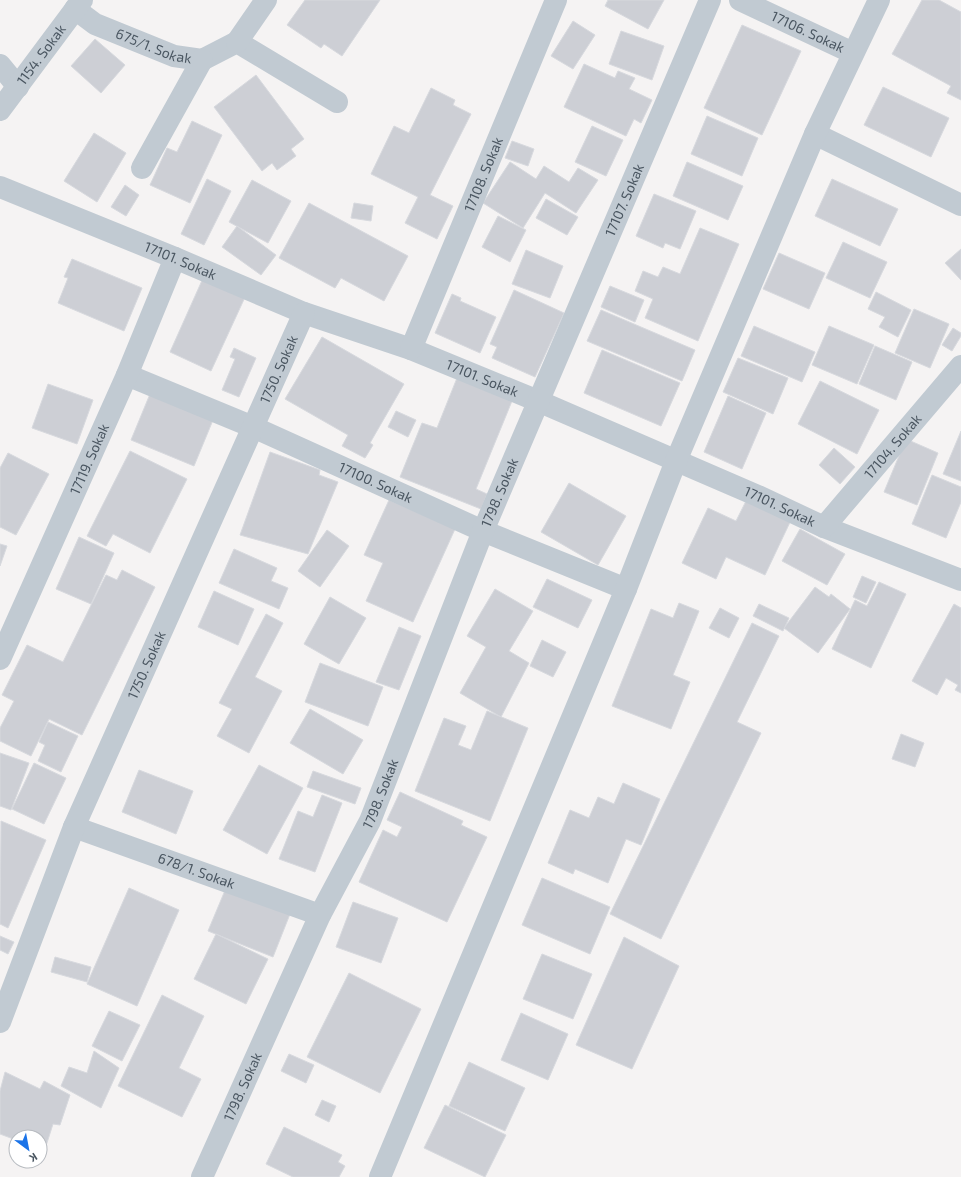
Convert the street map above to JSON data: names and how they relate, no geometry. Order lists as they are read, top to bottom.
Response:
{
  "streets": {
    "street": [
      "17106. Sokak",
      "675/1. Sokak",
      "1154. Sokak",
      "17108. Sokak",
      "17107. Sokak",
      "17101. Sokak",
      "1750. Sokak",
      "17104. Sokak",
      "17119. Sokak",
      "17100. Sokak",
      "1798. Sokak",
      "678/1. Sokak"
    ]
  },
  "crossings": [
    ["675/1. Sokak", "1154. Sokak"],
    ["17108. Sokak", "17101. Sokak"],
    ["17107. Sokak", "17101. Sokak"],
    ["17107. Sokak", "1798. Sokak"],
    ["17101. Sokak", "1750. Sokak"],
    ["17101. Sokak", "17104. Sokak"],
    ["17101. Sokak", "17119. Sokak"],
    ["17101. Sokak", "1798. Sokak"],
    ["1750. Sokak", "17100. Sokak"],
    ["1750. Sokak", "678/1. Sokak"],
    ["17119. Sokak", "17100. Sokak"],
    ["17100. Sokak", "1798. Sokak"],
    ["1798. Sokak", "678/1. Sokak"]
  ],
  "north": "bottom right"
}
